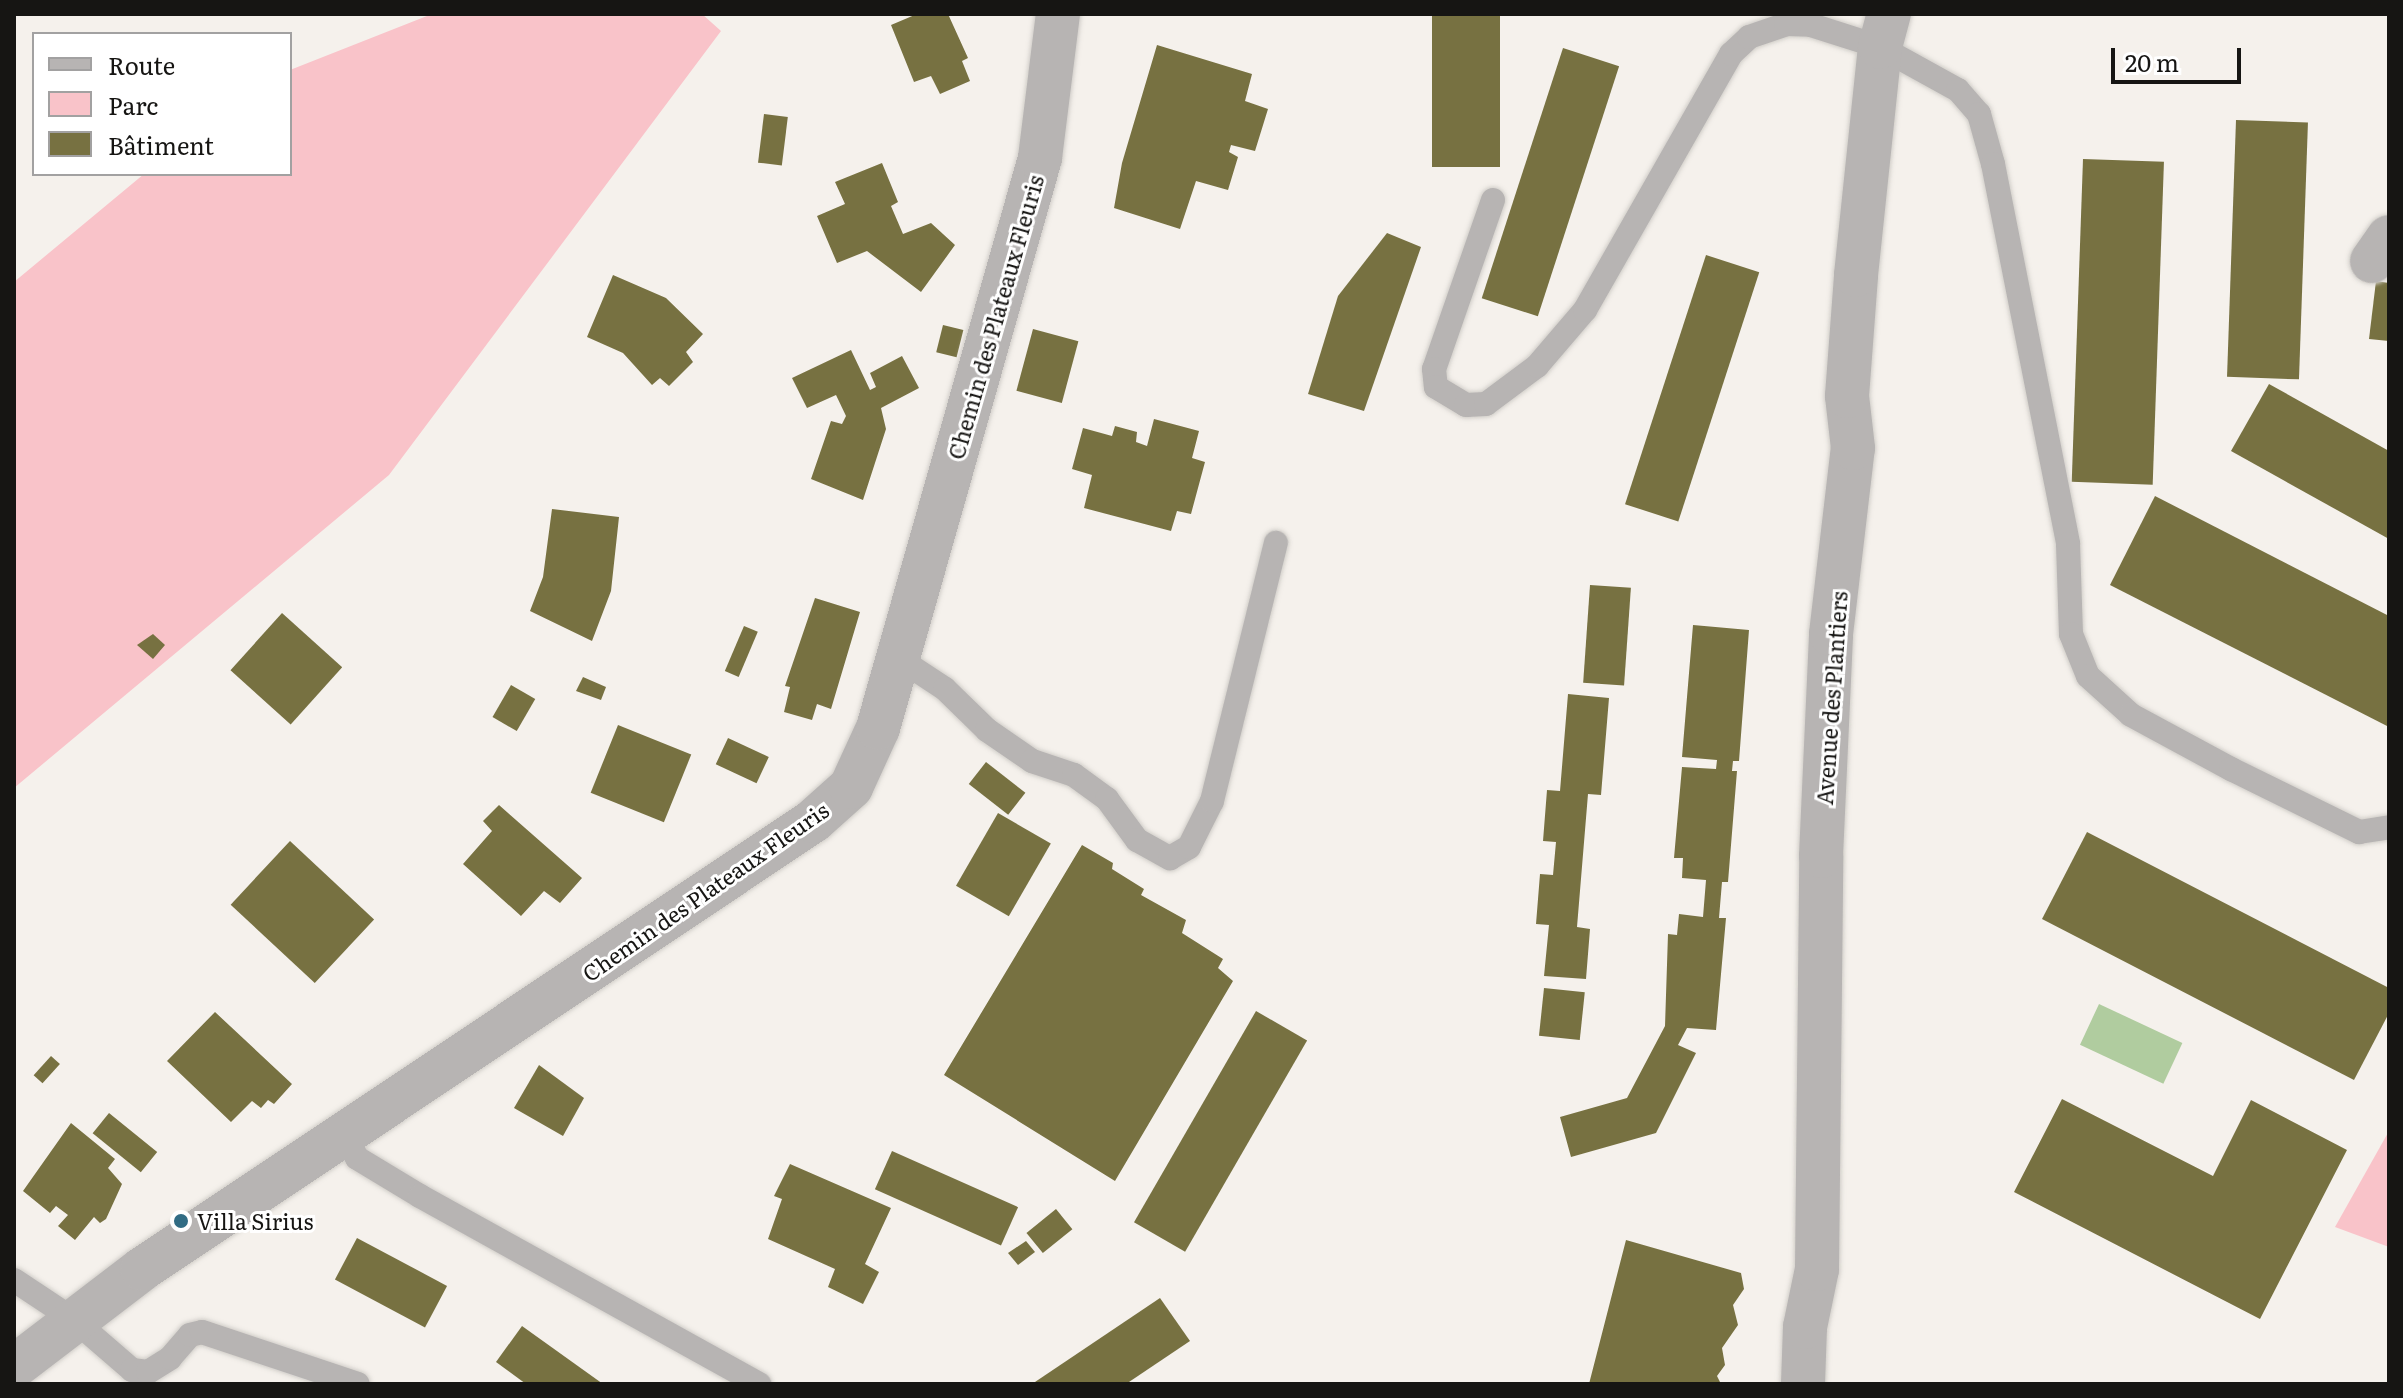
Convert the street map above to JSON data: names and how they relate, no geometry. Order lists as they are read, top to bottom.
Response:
{
  "streets": {
    "street": ["Chemin des Plateaux Fleuris", "Avenue des Plantiers"]
  },
  "places": ["Villa Sirius"],
  "legend": ["Route", "Parc", "Bâtiment"],
  "scale_bar": "20 m"
}
